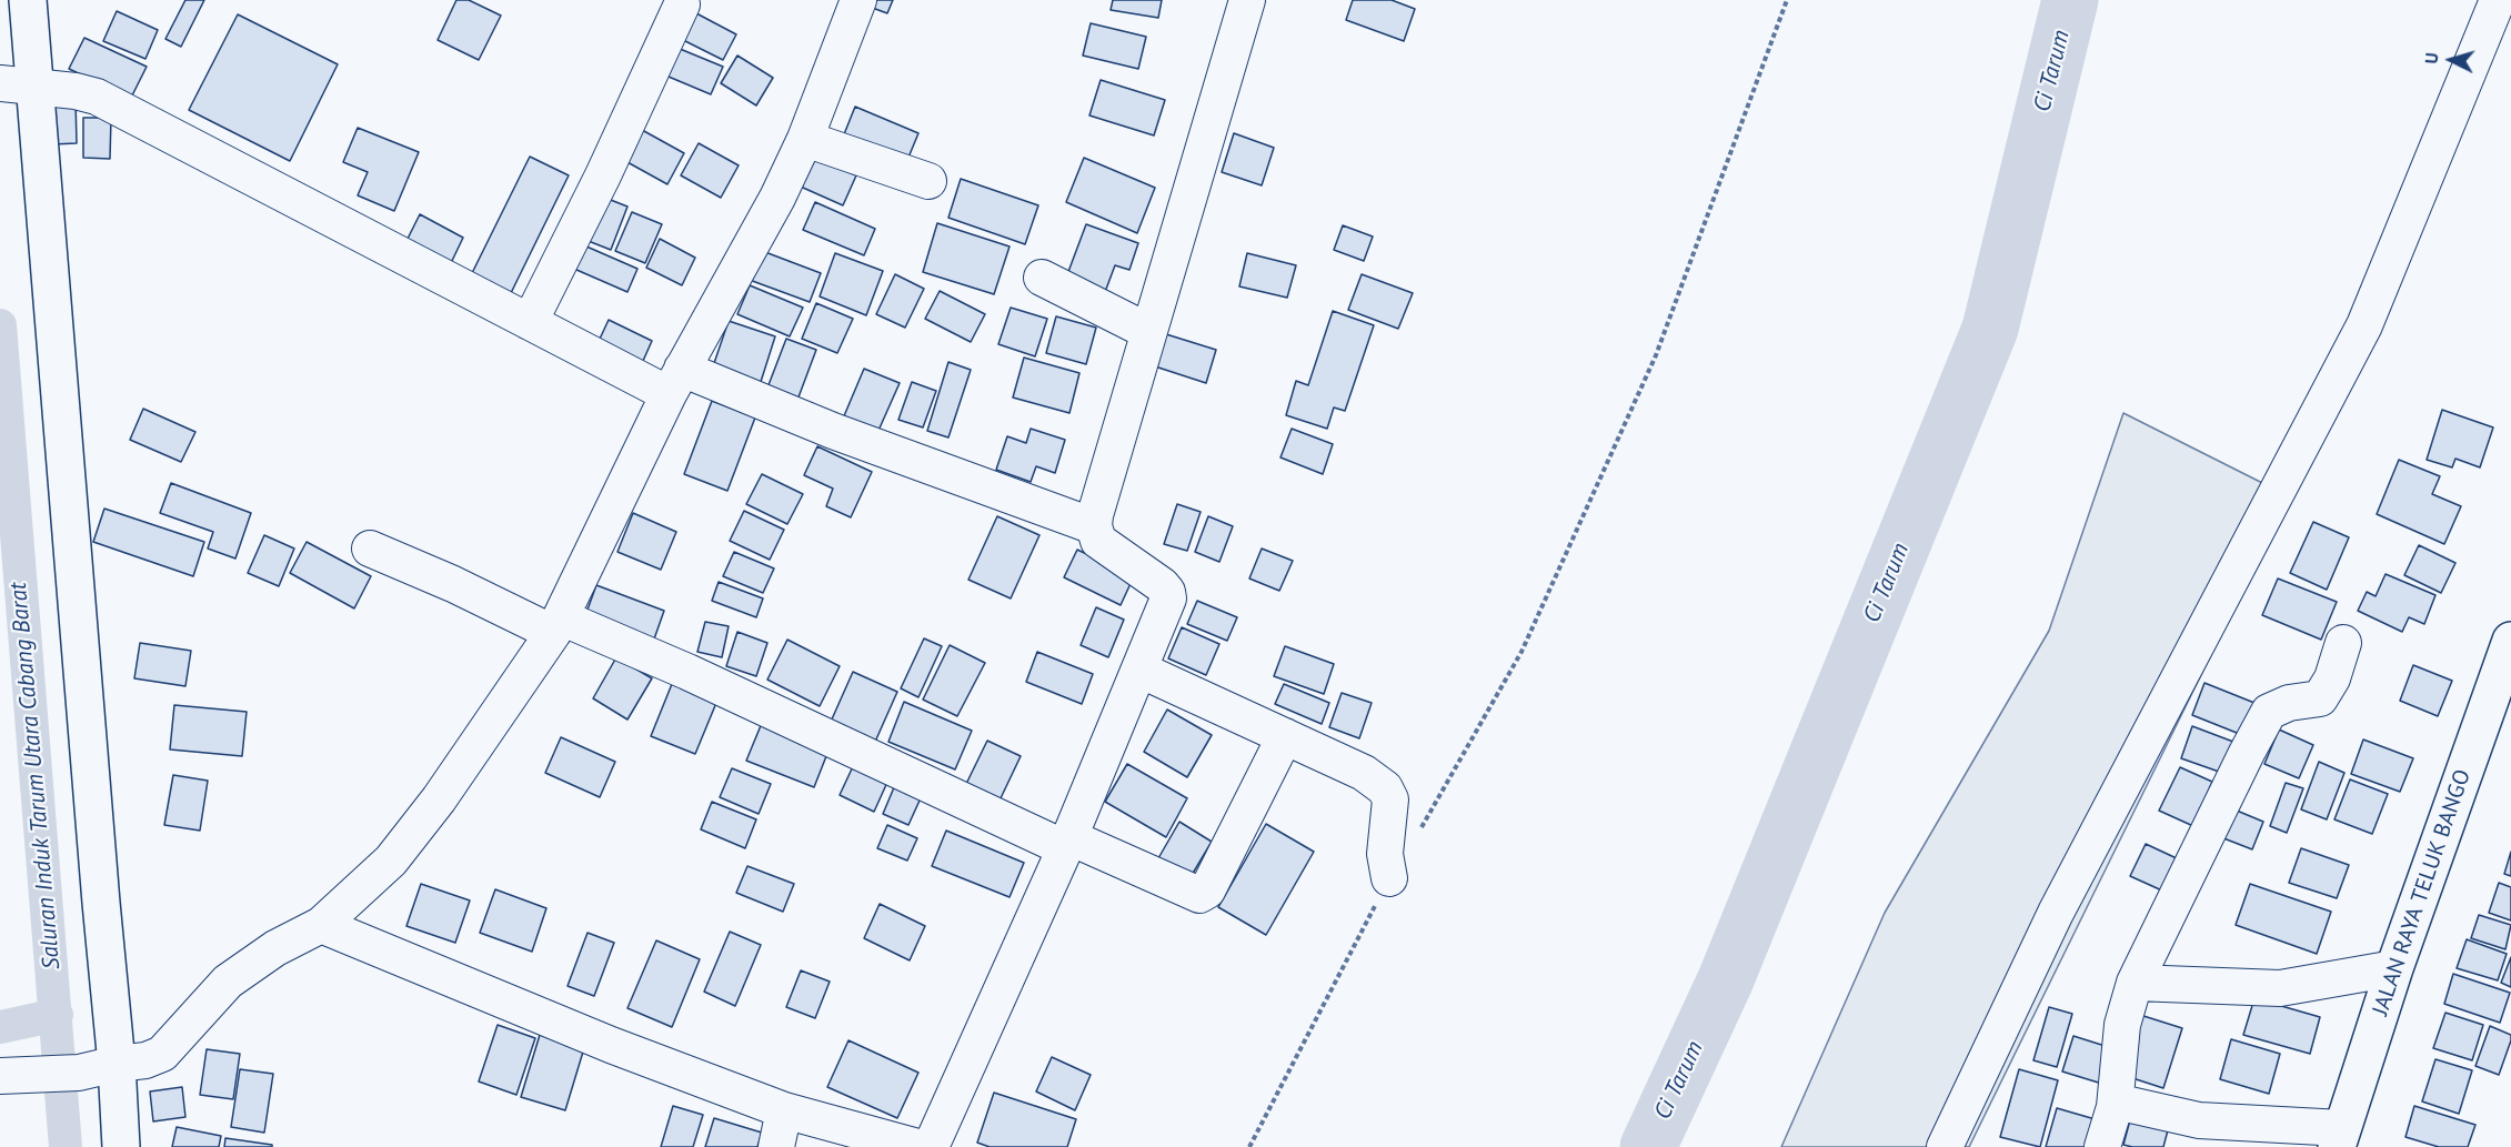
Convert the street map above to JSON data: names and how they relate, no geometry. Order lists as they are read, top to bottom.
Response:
{
  "streets": {
    "main road": ["JALAN RAYA TELUK BANGO"]
  },
  "water": ["Ci Tarum", "Saluran Induk Tarum Utara Cabang Barat"],
  "north": "left"
}
